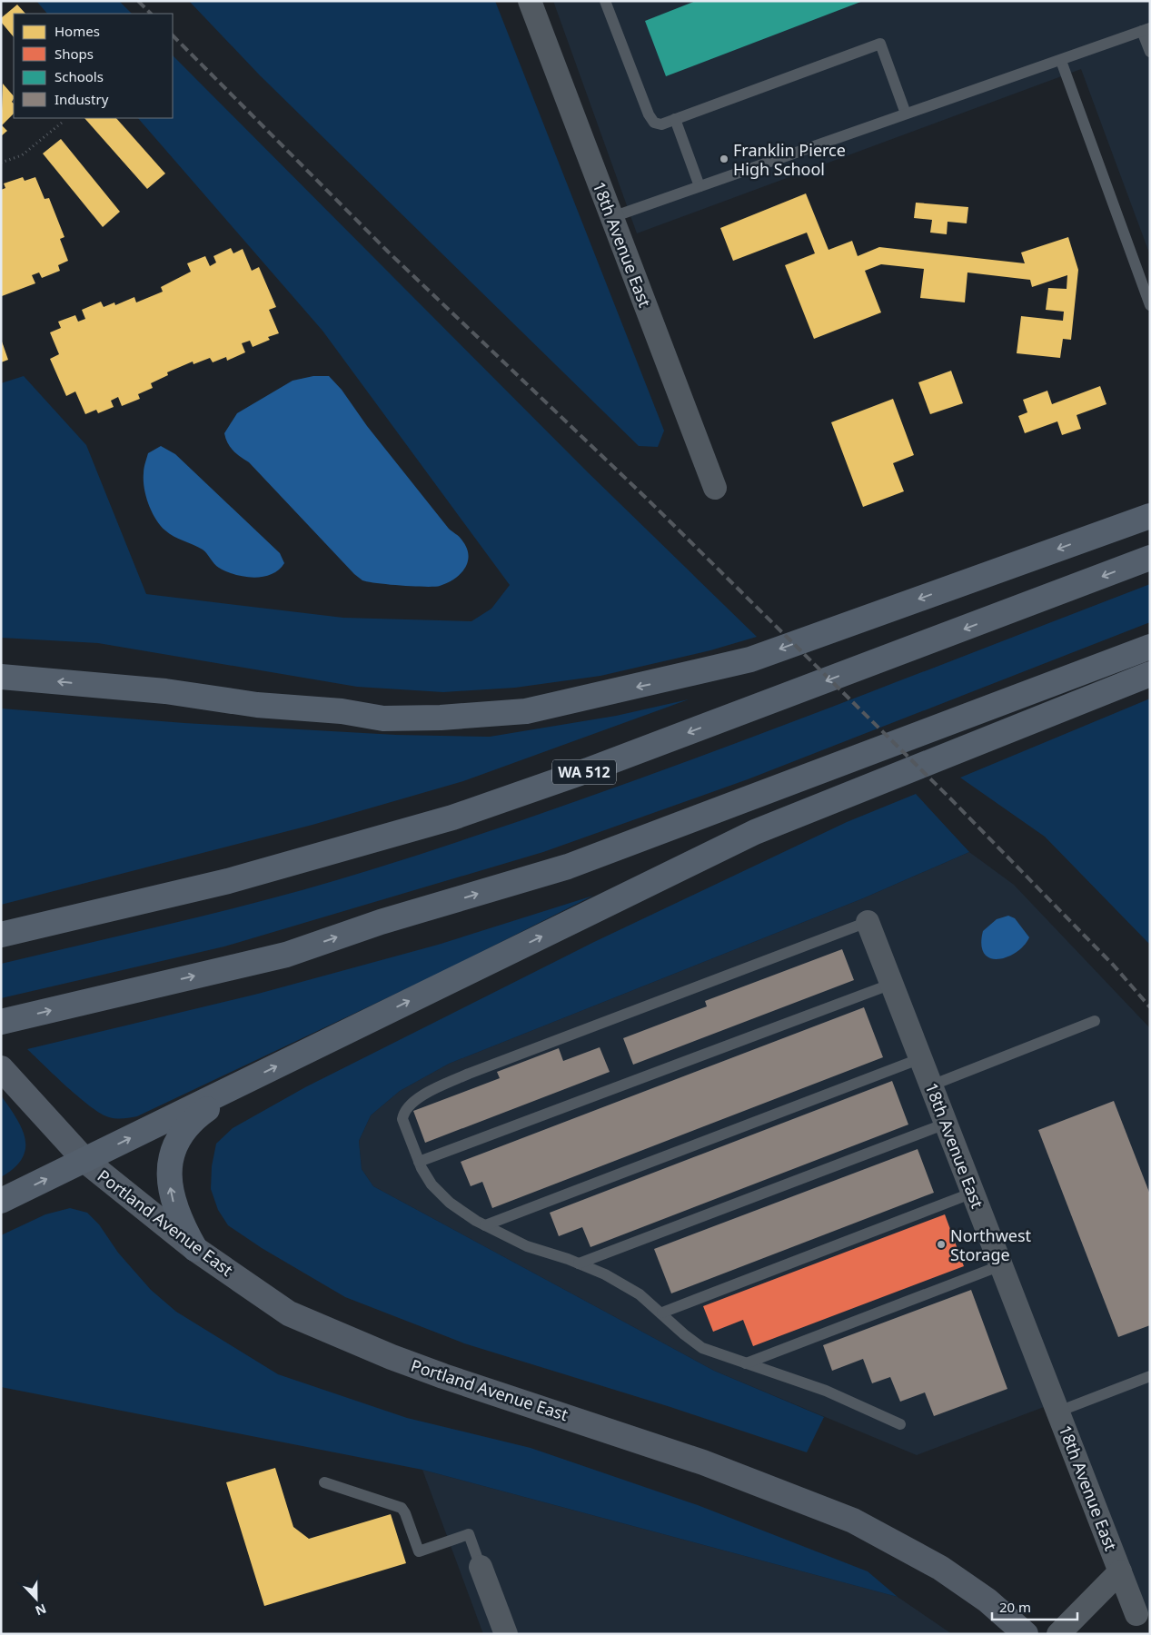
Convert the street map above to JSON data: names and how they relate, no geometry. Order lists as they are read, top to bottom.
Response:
{
  "streets": {
    "highway": ["WA 512"],
    "main road": ["Portland Avenue East"],
    "street": ["18th Avenue East"]
  },
  "places": ["Franklin Pierce High School", "Northwest Storage"],
  "legend": [
    "Homes",
    "Shops",
    "Schools",
    "Industry"
  ],
  "scale_bar": "20 m",
  "north": "bottom"
}
